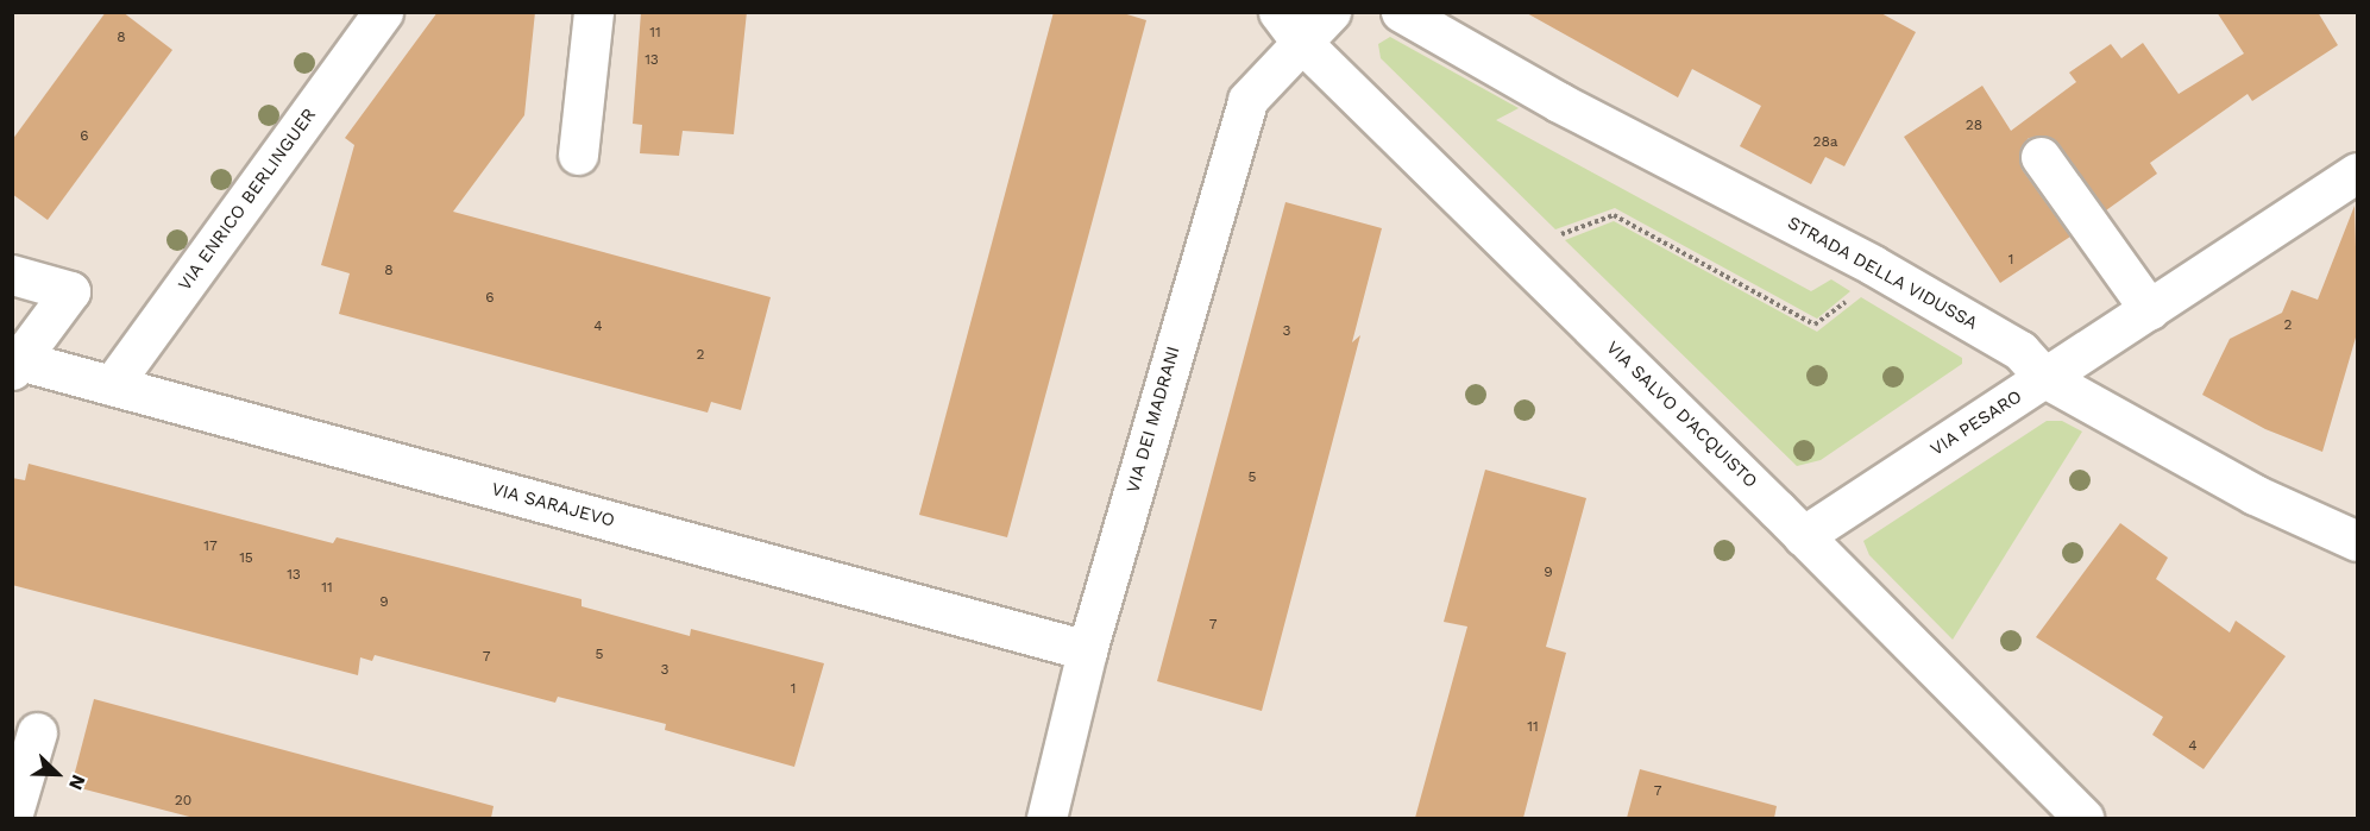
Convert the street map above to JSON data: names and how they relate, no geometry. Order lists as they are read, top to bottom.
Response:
{
  "streets": {
    "street": [
      "VIA ENRICO BERLINGUER",
      "STRADA DELLA VIDUSSA",
      "VIA SALVO D'ACQUISTO",
      "VIA DEI MADRANI",
      "VIA PESARO",
      "VIA SARAJEVO"
    ]
  },
  "crossings": [
    ["VIA ENRICO BERLINGUER", "VIA SARAJEVO"],
    ["STRADA DELLA VIDUSSA", "VIA PESARO"],
    ["VIA SALVO D'ACQUISTO", "VIA DEI MADRANI"],
    ["VIA SALVO D'ACQUISTO", "VIA PESARO"],
    ["VIA DEI MADRANI", "VIA SARAJEVO"]
  ],
  "house_numbers": [
    "11",
    "8",
    "13",
    "28",
    "6",
    "28a",
    "1",
    "8",
    "6",
    "2",
    "4",
    "3",
    "2",
    "5",
    "17",
    "15",
    "9",
    "13",
    "11",
    "9",
    "7",
    "5",
    "7",
    "3",
    "1",
    "11",
    "4",
    "7",
    "20"
  ],
  "north": "bottom right"
}
